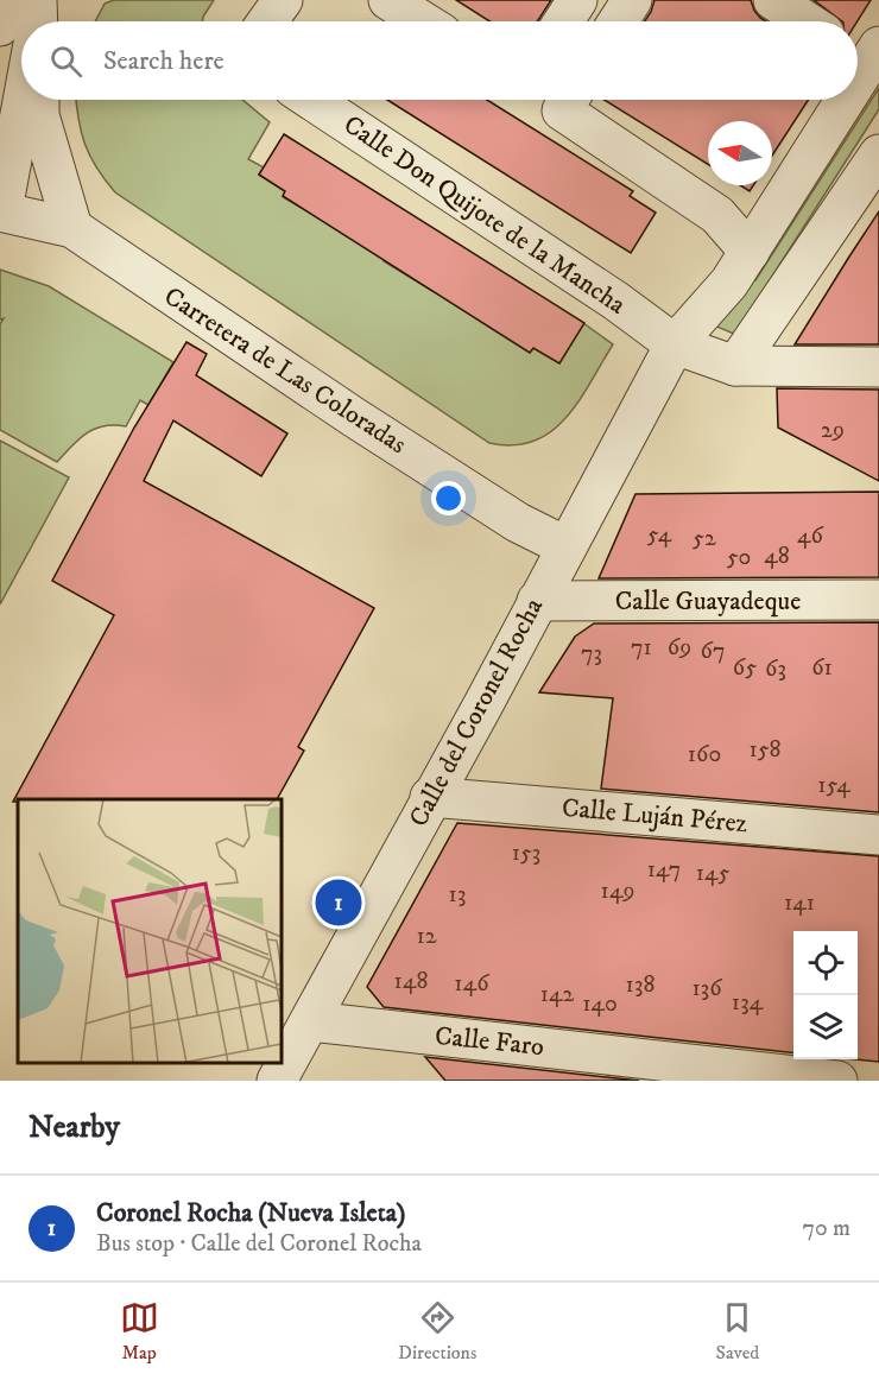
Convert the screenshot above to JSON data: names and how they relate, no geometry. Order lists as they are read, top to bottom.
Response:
{
  "streets": {
    "street": [
      "Calle Don Quijote de la Mancha",
      "Carretera de Las Coloradas",
      "Calle Guayadeque",
      "Calle del Coronel Rocha",
      "Calle Luján Pérez",
      "Calle Faro"
    ]
  },
  "crossings": [
    ["Calle Don Quijote de la Mancha", "Calle del Coronel Rocha"],
    ["Carretera de Las Coloradas", "Calle del Coronel Rocha"],
    ["Calle Guayadeque", "Calle del Coronel Rocha"],
    ["Calle del Coronel Rocha", "Calle Luján Pérez"],
    ["Calle del Coronel Rocha", "Calle Faro"]
  ],
  "house_numbers": [
    "29",
    "54",
    "46",
    "52",
    "48",
    "50",
    "71",
    "69",
    "67",
    "73",
    "65",
    "61",
    "63",
    "158",
    "160",
    "154",
    "153",
    "147",
    "145",
    "149",
    "13",
    "141",
    "12",
    "148",
    "146",
    "138",
    "136",
    "142",
    "134",
    "140"
  ],
  "north": "left",
  "page": {
    "search": "Search here",
    "pins": "1",
    "heading": "Nearby",
    "list": [
      {
        "mark": "1",
        "name": "Coronel Rocha (Nueva Isleta)",
        "note": "Bus stop · Calle del Coronel Rocha",
        "value": "70 m"
      }
    ],
    "nav": ["Map", "Directions", "Saved"]
  }
}
